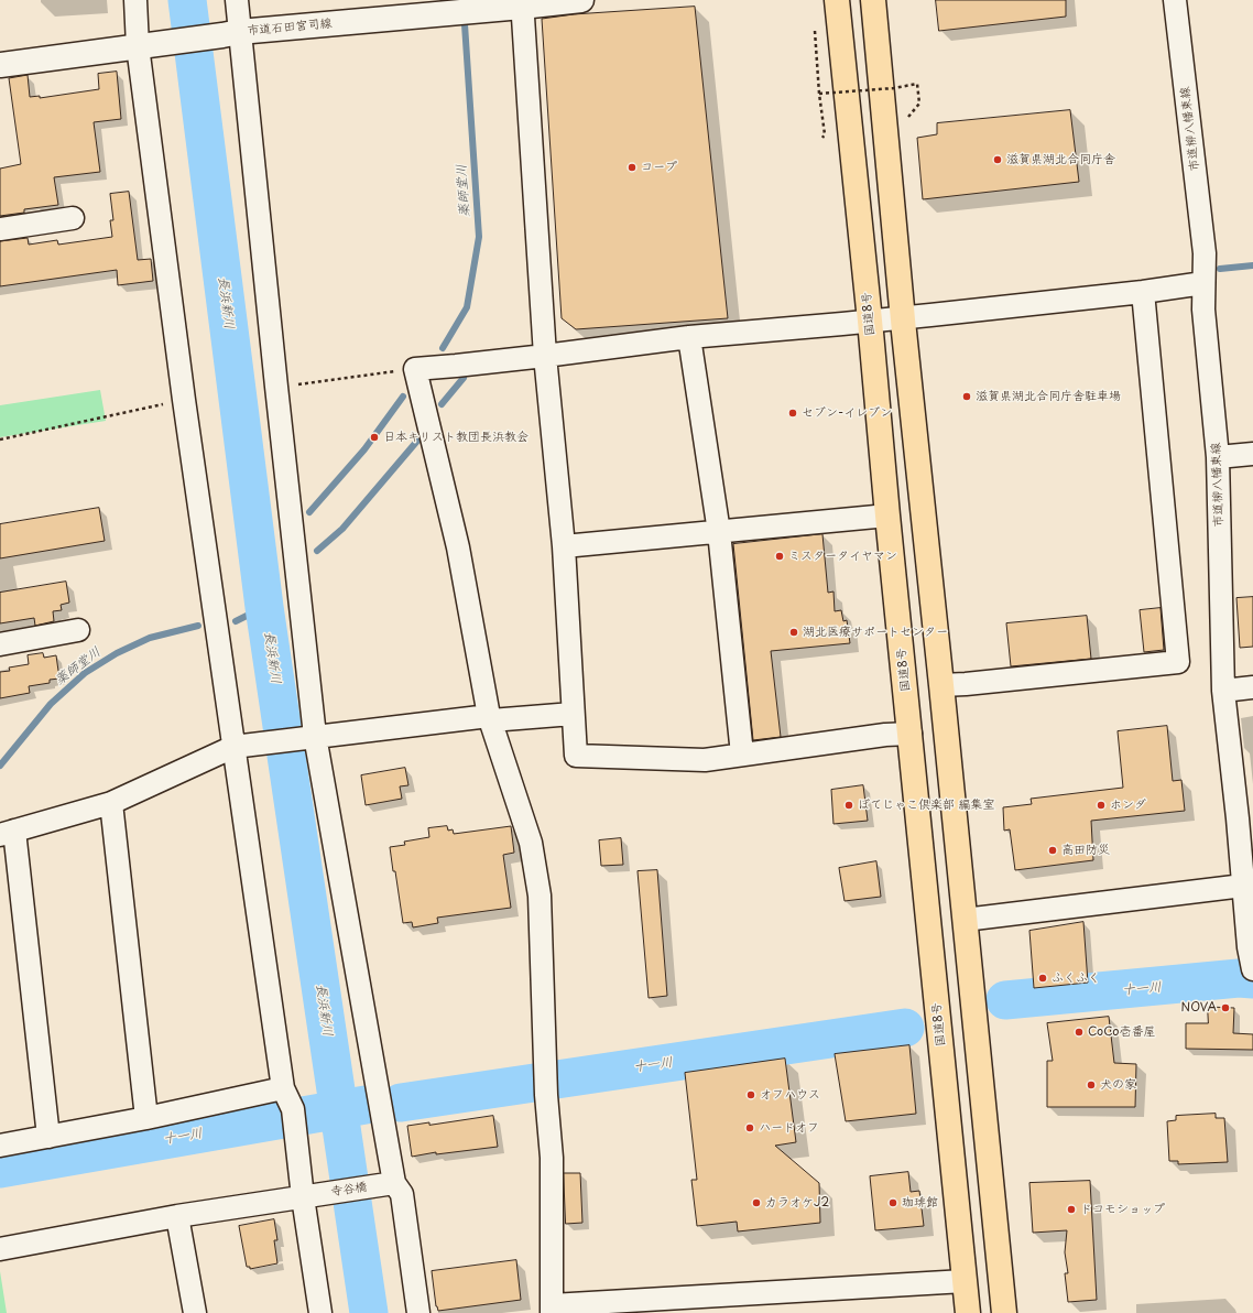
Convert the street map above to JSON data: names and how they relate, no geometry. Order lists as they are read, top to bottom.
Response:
{
  "streets": {
    "highway": ["国道8号"],
    "street": ["市道石田宮司線", "市道柳八幡東線", "寺谷橋"]
  },
  "water": ["薬師堂川", "長浜新川", "十一川"],
  "places": [
    "滋賀県湖北合同庁舎",
    "コープ",
    "滋賀県湖北合同庁舎駐車場",
    "セブン-イレブン",
    "日本キリスト教団長浜教会",
    "ミスタータイヤマン",
    "湖北医療サポートセンター",
    "ぼてじゃこ倶楽部 編集室",
    "ホンダ",
    "高田防災",
    "ふくふく",
    "NOVA",
    "CoCo壱番屋",
    "犬の家",
    "オフハウス",
    "ハードオフ",
    "カラオケJ2",
    "珈琲館",
    "ドコモショップ"
  ]
}
